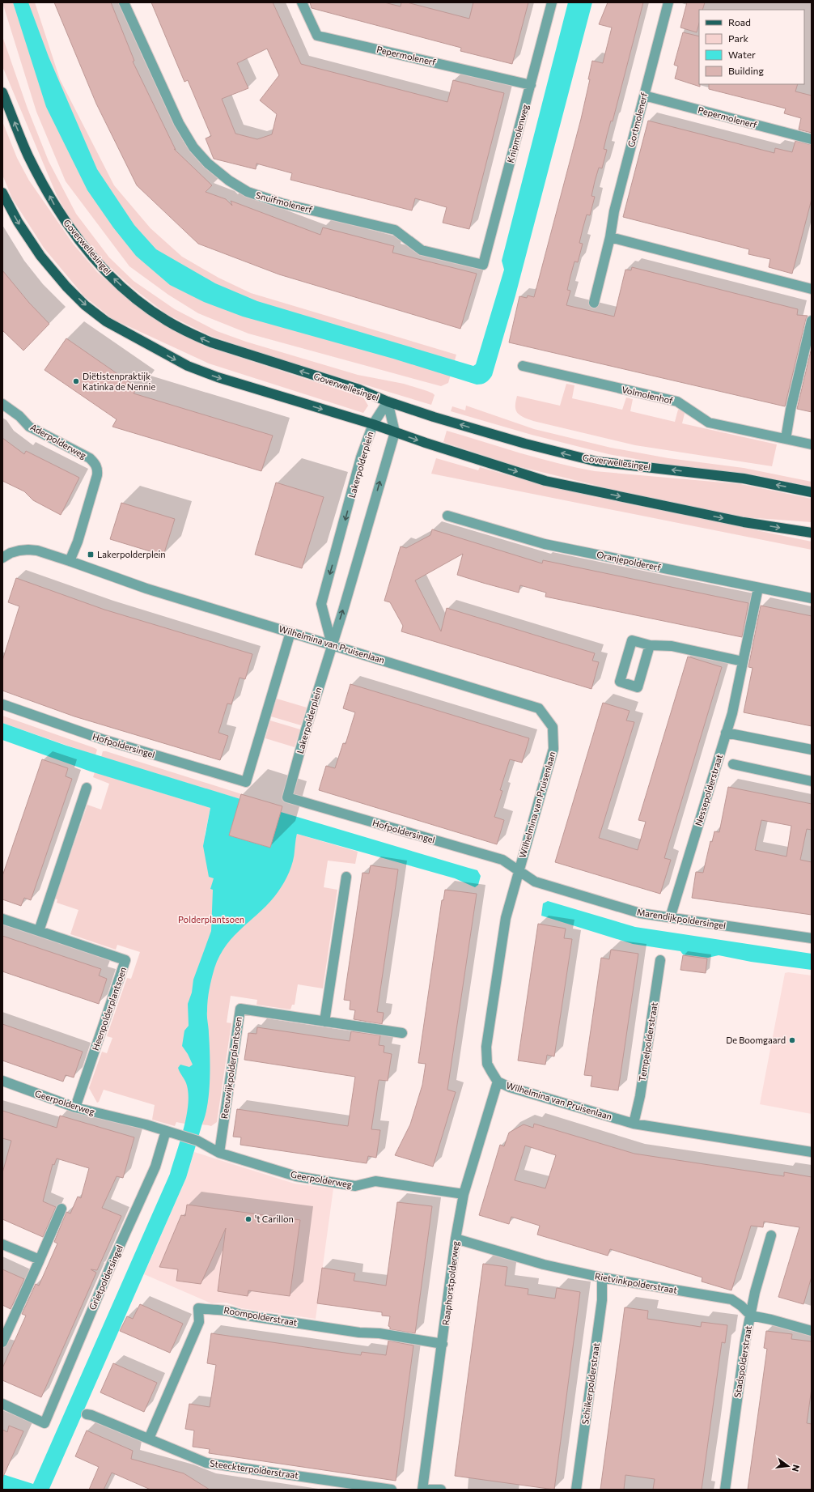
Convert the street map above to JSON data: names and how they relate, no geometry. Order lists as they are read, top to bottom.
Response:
{
  "streets": {
    "main road": ["Goverwellesingel"],
    "street": [
      "Pepermolenerf",
      "Gortmolenerf",
      "Knipmolenweg",
      "Snuifmolenerf",
      "Volmolenhof",
      "Aderpolderweg",
      "Lakerpolderplein",
      "Oranjepoldererf",
      "Wilhelmina van Pruisenlaan",
      "Hofpoldersingel",
      "Nessepolderstraat",
      "Marendijkpoldersingel",
      "Heenpolderplantsoen",
      "Tempelpolderstraat",
      "Reeuwijkpolderplantsoen",
      "Geerpolderweg",
      "Grietpoldersingel",
      "Raaphorstpolderweg",
      "Rietvinkpolderstraat",
      "Roompolderstraat",
      "Stadspolderstraat",
      "Schilkerpolderstraat",
      "Steeckterpolderstraat"
    ]
  },
  "crossings": [
    ["Pepermolenerf", "Gortmolenerf"],
    ["Pepermolenerf", "Knipmolenweg"],
    ["Knipmolenweg", "Snuifmolenerf"],
    ["Goverwellesingel", "Lakerpolderplein"],
    ["Aderpolderweg", "Wilhelmina van Pruisenlaan"],
    ["Lakerpolderplein", "Wilhelmina van Pruisenlaan"],
    ["Lakerpolderplein", "Hofpoldersingel"],
    ["Oranjepoldererf", "Nessepolderstraat"],
    ["Wilhelmina van Pruisenlaan", "Hofpoldersingel"],
    ["Wilhelmina van Pruisenlaan", "Marendijkpoldersingel"],
    ["Wilhelmina van Pruisenlaan", "Tempelpolderstraat"],
    ["Wilhelmina van Pruisenlaan", "Raaphorstpolderweg"],
    ["Hofpoldersingel", "Marendijkpoldersingel"],
    ["Nessepolderstraat", "Marendijkpoldersingel"],
    ["Heenpolderplantsoen", "Geerpolderweg"],
    ["Reeuwijkpolderplantsoen", "Geerpolderweg"],
    ["Geerpolderweg", "Grietpoldersingel"],
    ["Geerpolderweg", "Raaphorstpolderweg"],
    ["Raaphorstpolderweg", "Rietvinkpolderstraat"],
    ["Raaphorstpolderweg", "Roompolderstraat"],
    ["Rietvinkpolderstraat", "Stadspolderstraat"],
    ["Rietvinkpolderstraat", "Schilkerpolderstraat"],
    ["Roompolderstraat", "Steeckterpolderstraat"]
  ],
  "parks": ["Polderplantsoen"],
  "places": {
    "other": ["Diëtistenpraktijk Katinka de Nennie", "De Boomgaard", "'t Carillon"],
    "transit": ["Lakerpolderplein"]
  },
  "legend": [
    "Road",
    "Park",
    "Water",
    "Building"
  ],
  "north": "right"
}
